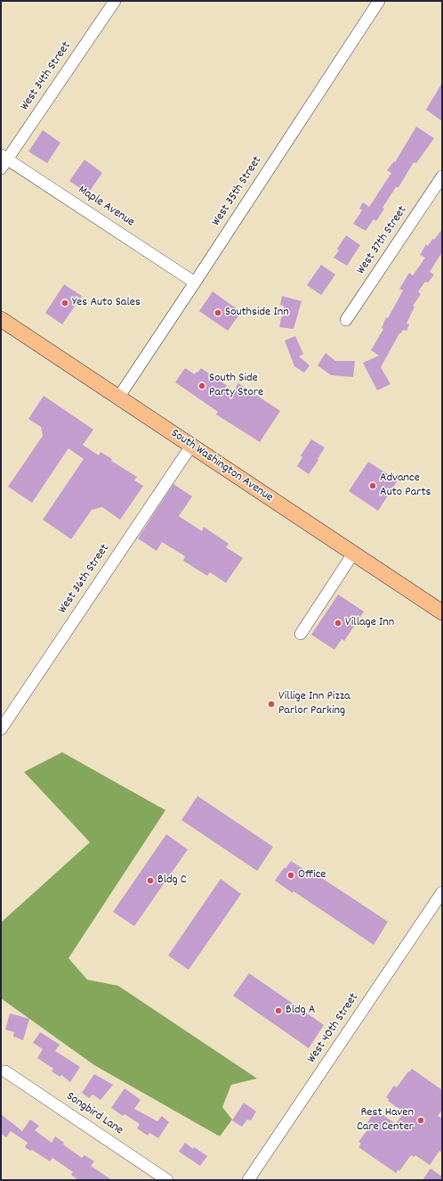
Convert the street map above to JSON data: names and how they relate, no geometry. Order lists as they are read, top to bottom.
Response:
{
  "streets": {
    "main road": ["South Washington Avenue"],
    "street": [
      "West 34th Street",
      "West 35th Street",
      "Maple Avenue",
      "West 37th Street",
      "West 36th Street",
      "West 40th Street",
      "Songbird Lane"
    ]
  },
  "crossings": [
    ["West 34th Street", "Maple Avenue"],
    ["West 35th Street", "Maple Avenue"],
    ["West 35th Street", "South Washington Avenue"],
    ["South Washington Avenue", "West 36th Street"]
  ],
  "places": [
    "Yes Auto Sales",
    "Southside Inn",
    "South Side Party Store",
    "Advance Auto Parts",
    "Village Inn",
    "Villige Inn Pizza Parlor Parking",
    "Office",
    "Bldg C",
    "Bldg A",
    "Rest Haven Care Center"
  ]
}
